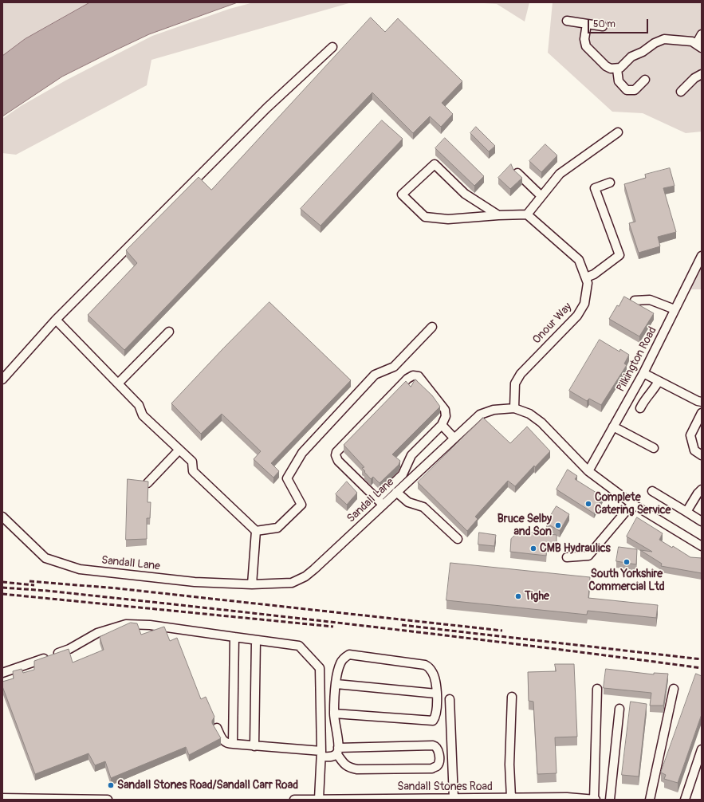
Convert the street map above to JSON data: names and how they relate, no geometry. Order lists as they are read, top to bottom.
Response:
{
  "streets": {
    "street": [
      "Onour Way",
      "Pilkington Road",
      "Sandall Lane",
      "Sandall Stones Road"
    ]
  },
  "crossings": [
    ["Onour Way", "Sandall Lane"],
    ["Pilkington Road", "Sandall Lane"]
  ],
  "places": [
    "Complete Catering Service",
    "Bruce Selby and Son",
    "CMB Hydraulics",
    "South Yorkshire Commercial Ltd",
    "Tighe",
    "Sandall Stones Road/Sandall Carr Road"
  ],
  "scale_bar": "50 m"
}
